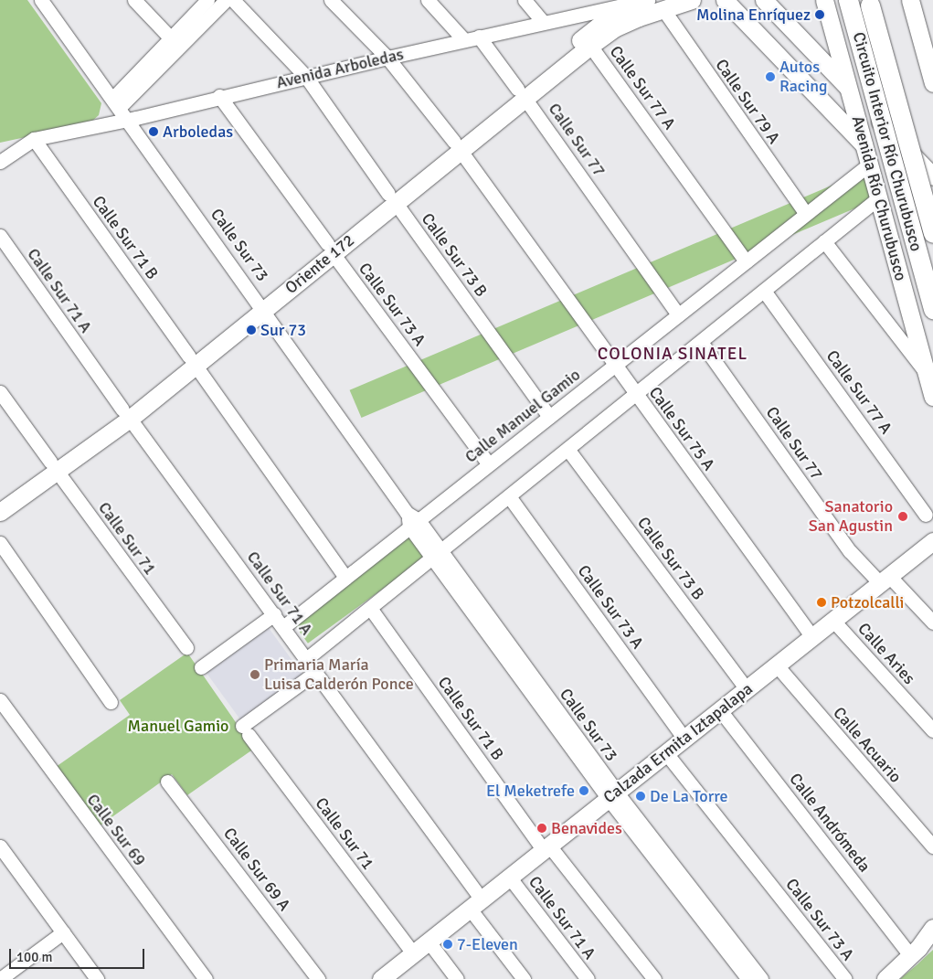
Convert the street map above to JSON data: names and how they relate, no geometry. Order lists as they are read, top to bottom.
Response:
{
  "streets": {
    "highway": ["Circuito Interior Río Churubusco"],
    "main road": [
      "Avenida Arboledas",
      "Avenida Río Churubusco",
      "Oriente 172",
      "Calzada Ermita Iztapalapa"
    ],
    "street": [
      "Calle Sur 77 A",
      "Calle Sur 79 A",
      "Calle Sur 77",
      "Calle Sur 71 B",
      "Calle Sur 73",
      "Calle Sur 73 B",
      "Calle Sur 71 A",
      "Calle Sur 73 A",
      "Calle Manuel Gamio",
      "Calle Sur 75 A",
      "Calle Sur 71",
      "Calle Aries",
      "Calle Acuario",
      "Calle Andrómeda",
      "Calle Sur 69",
      "Calle Sur 69 A"
    ]
  },
  "crossings": [
    ["Avenida Arboledas", "Calle Sur 77"],
    ["Avenida Arboledas", "Calle Sur 71 B"],
    ["Avenida Arboledas", "Calle Sur 73"],
    ["Avenida Arboledas", "Calle Sur 73 B"],
    ["Avenida Arboledas", "Oriente 172"],
    ["Avenida Arboledas", "Calle Sur 73 A"],
    ["Avenida Arboledas", "Calle Sur 75 A"],
    ["Calle Sur 77 A", "Oriente 172"],
    ["Calle Sur 77 A", "Calle Manuel Gamio"],
    ["Calle Sur 79 A", "Oriente 172"],
    ["Calle Sur 79 A", "Calle Manuel Gamio"],
    ["Calle Sur 77", "Oriente 172"],
    ["Calle Sur 77", "Calle Manuel Gamio"],
    ["Calle Sur 77", "Calzada Ermita Iztapalapa"],
    ["Avenida Río Churubusco", "Calle Manuel Gamio"],
    ["Calle Sur 71 B", "Oriente 172"],
    ["Calle Sur 71 B", "Calle Manuel Gamio"],
    ["Calle Sur 71 B", "Calzada Ermita Iztapalapa"],
    ["Calle Sur 73", "Oriente 172"],
    ["Calle Sur 73", "Calle Manuel Gamio"],
    ["Calle Sur 73", "Calzada Ermita Iztapalapa"],
    ["Calle Sur 73 B", "Oriente 172"],
    ["Calle Sur 73 B", "Calle Manuel Gamio"],
    ["Calle Sur 73 B", "Calzada Ermita Iztapalapa"],
    ["Oriente 172", "Calle Sur 71 A"],
    ["Oriente 172", "Calle Sur 73 A"],
    ["Oriente 172", "Calle Sur 75 A"],
    ["Oriente 172", "Calle Sur 71"],
    ["Calle Sur 71 A", "Calle Manuel Gamio"],
    ["Calle Sur 71 A", "Calle Sur 71"],
    ["Calle Sur 71 A", "Calzada Ermita Iztapalapa"],
    ["Calle Sur 73 A", "Calle Manuel Gamio"],
    ["Calle Sur 73 A", "Calzada Ermita Iztapalapa"],
    ["Calle Manuel Gamio", "Calle Sur 75 A"],
    ["Calle Sur 75 A", "Calzada Ermita Iztapalapa"],
    ["Calle Sur 71", "Calzada Ermita Iztapalapa"],
    ["Calle Aries", "Calzada Ermita Iztapalapa"],
    ["Calzada Ermita Iztapalapa", "Calle Acuario"],
    ["Calzada Ermita Iztapalapa", "Calle Andrómeda"]
  ],
  "districts": ["COLONIA SINATEL"],
  "parks": ["Manuel Gamio"],
  "places": [
    "Molina Enríquez",
    "Autos Racing",
    "Arboledas",
    "Sur 73",
    "Sanatorio San Agustin",
    "Potzolcalli",
    "Primaria María Luisa Calderón Ponce",
    "El Meketrefe",
    "De La Torre",
    "Benavides",
    "7-Eleven"
  ],
  "scale_bar": "100 m"
}
